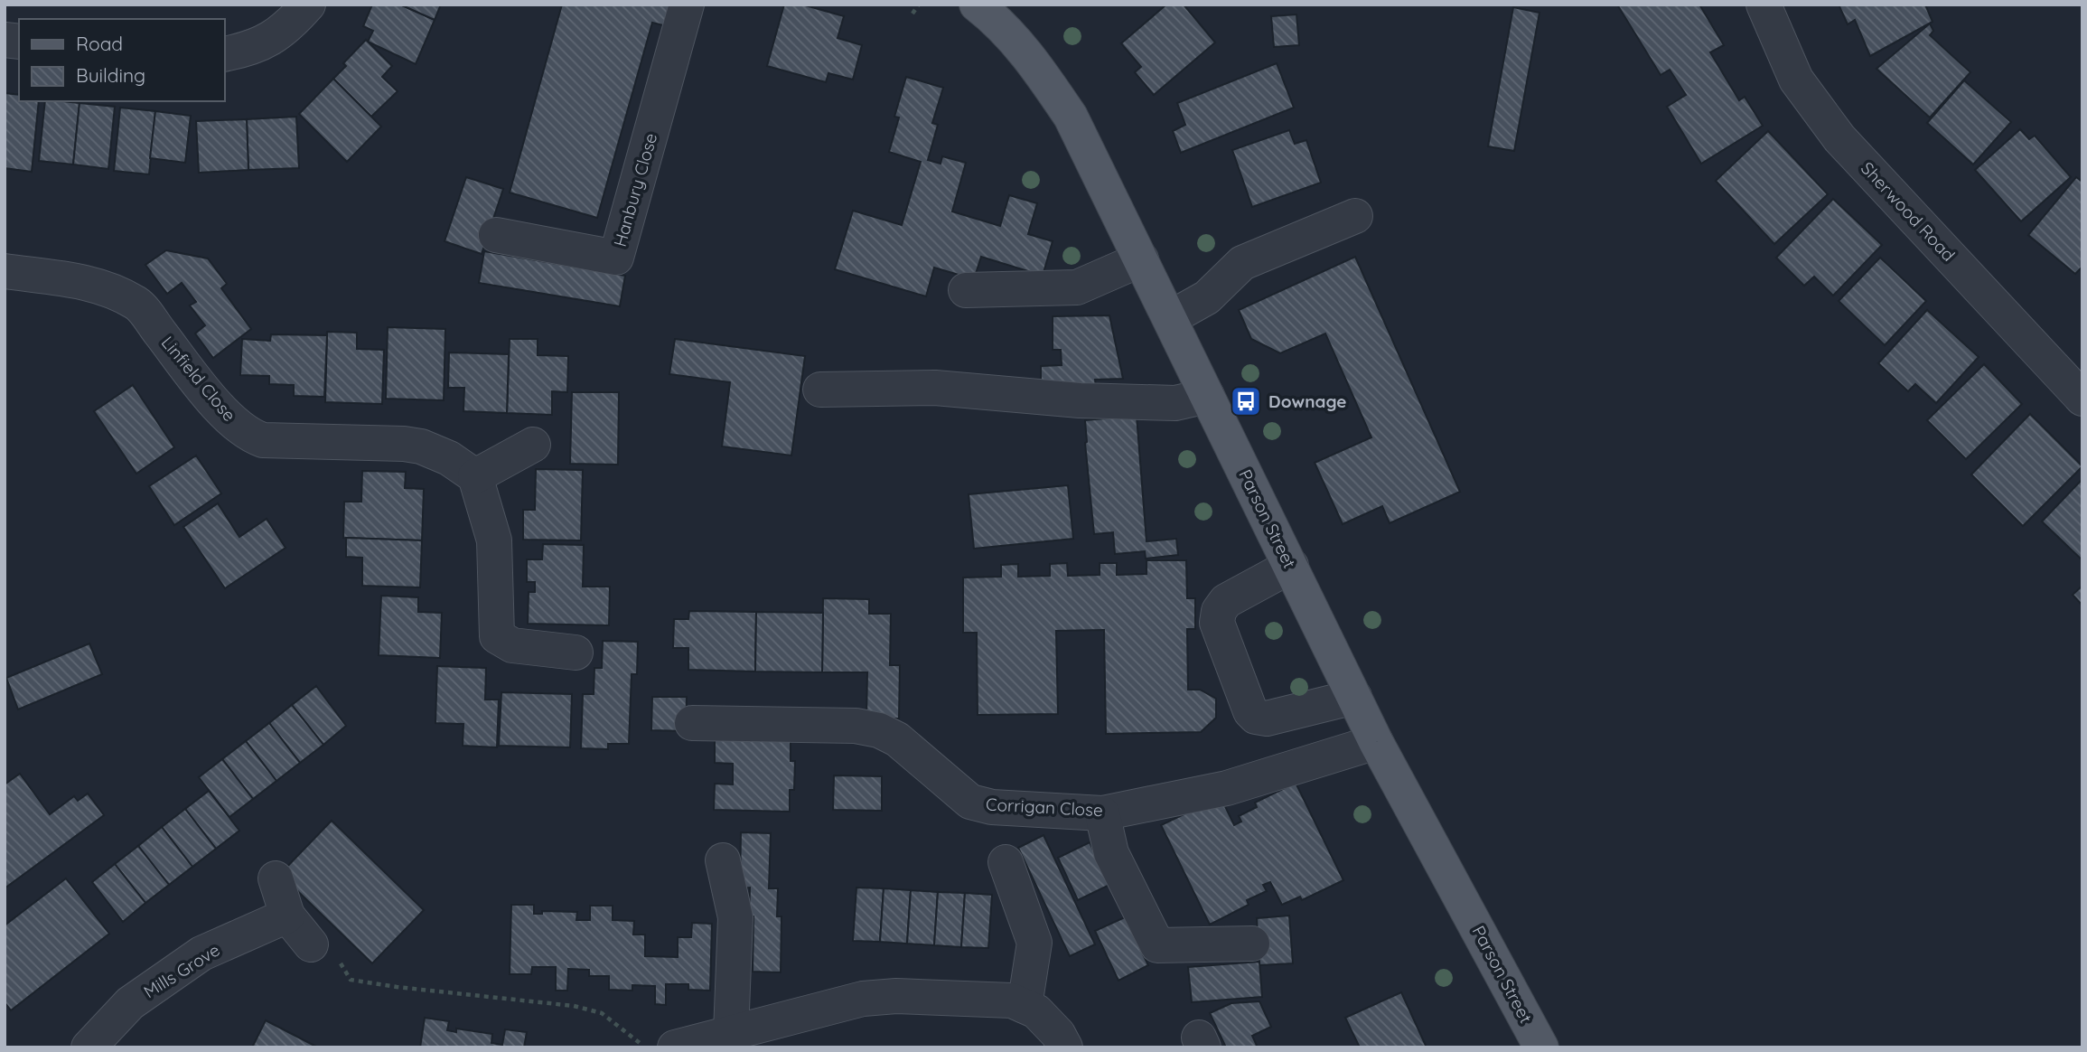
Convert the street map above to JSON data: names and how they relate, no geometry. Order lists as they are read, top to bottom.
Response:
{
  "streets": {
    "main road": ["Parson Street"],
    "street": [
      "Hanbury Close",
      "Sherwood Road",
      "Linfield Close",
      "Corrigan Close",
      "Mills Grove"
    ]
  },
  "crossings": [
    ["Parson Street", "Corrigan Close"]
  ],
  "places": {
    "bus stop": ["Downage"]
  },
  "legend": ["Road", "Building"]
}
